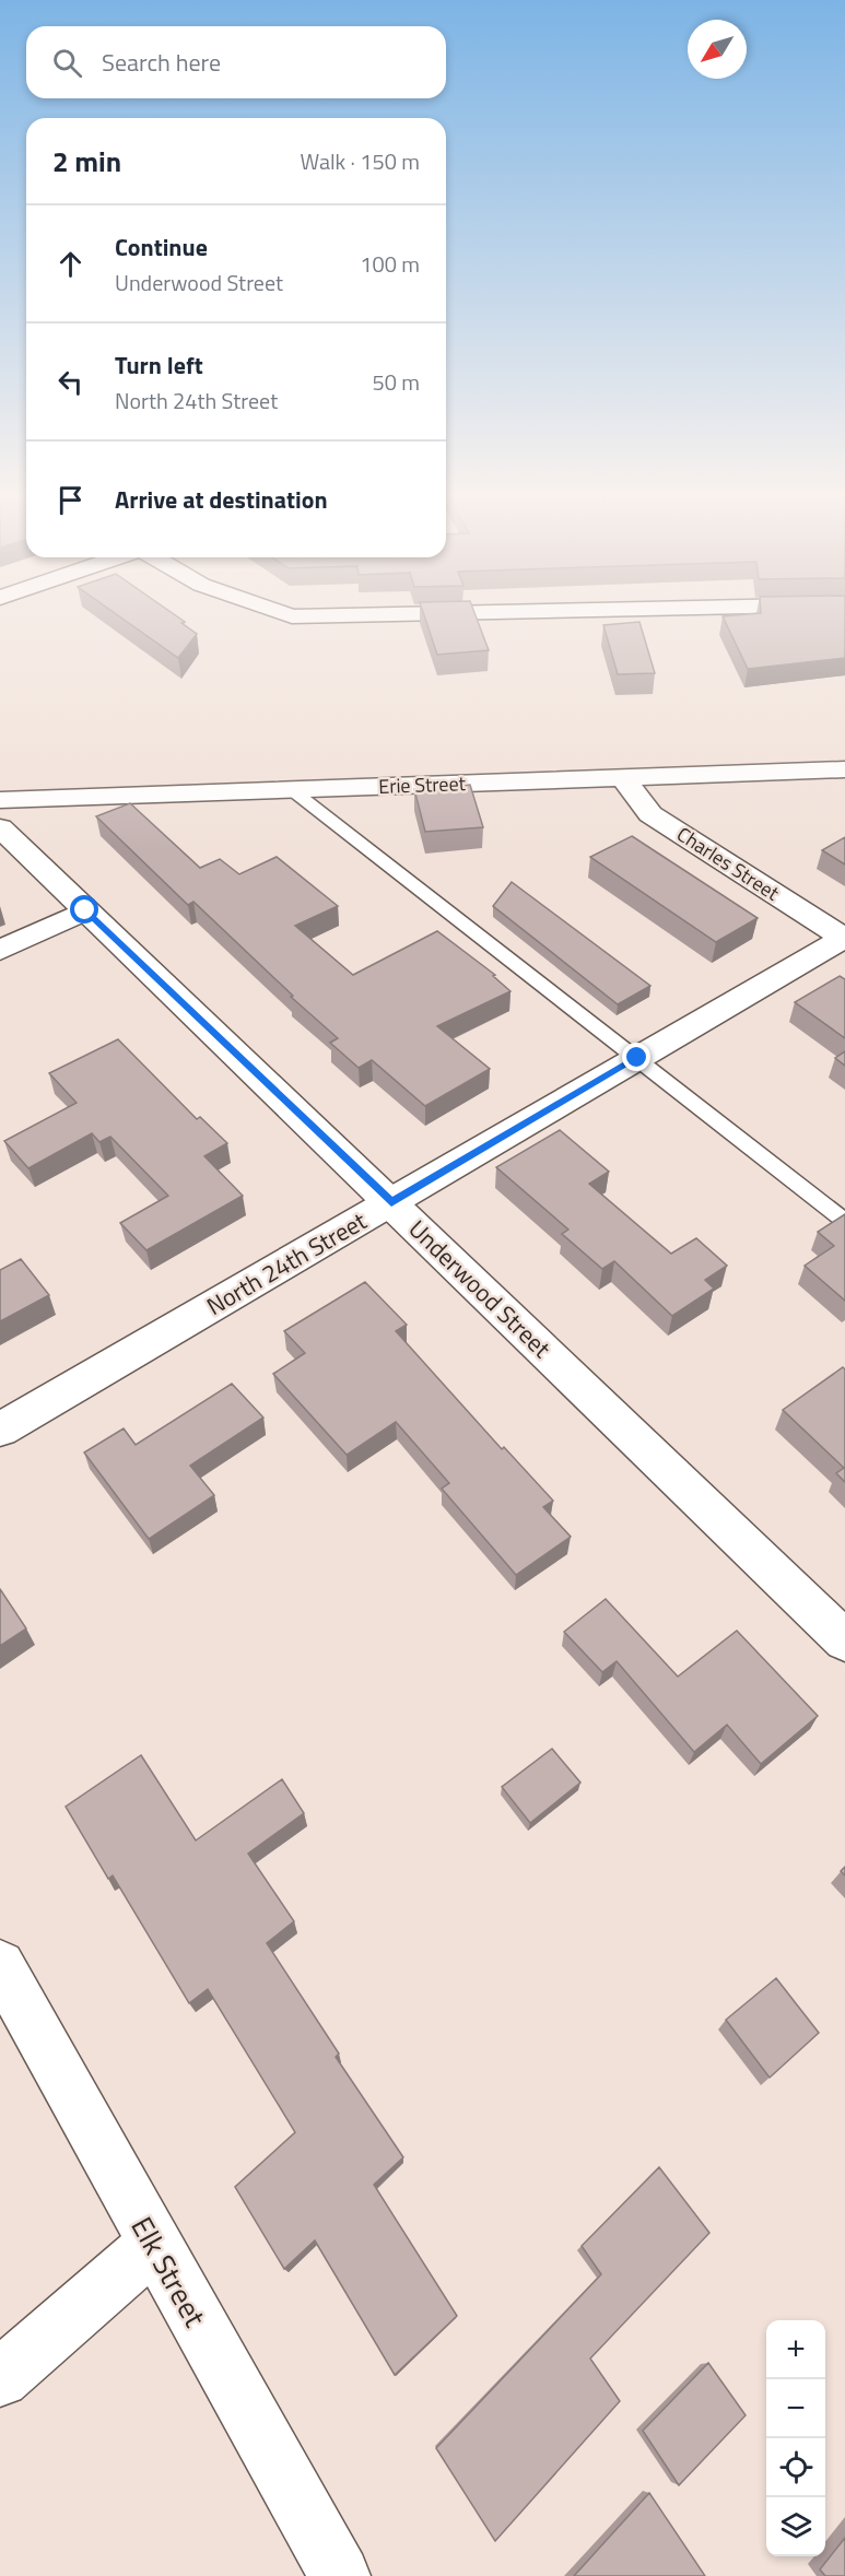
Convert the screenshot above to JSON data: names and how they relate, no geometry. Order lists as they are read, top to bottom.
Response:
{
  "streets": {
    "street": [
      "Erie Street",
      "Charles Street",
      "North 24th Street",
      "Underwood Street",
      "Elk Street"
    ]
  },
  "crossings": [
    ["Erie Street", "Charles Street"],
    ["Charles Street", "North 24th Street"],
    ["North 24th Street", "Underwood Street"]
  ],
  "north": "bottom left",
  "page": {
    "search": "Search here",
    "heading": ["2 min", "Walk · 150 m"],
    "list": [
      ["Continue", "Underwood Street", "100 m"],
      ["Turn left", "North 24th Street", "50 m"],
      "Arrive at destination"
    ],
    "map_buttons": ["+", "−"]
  }
}
